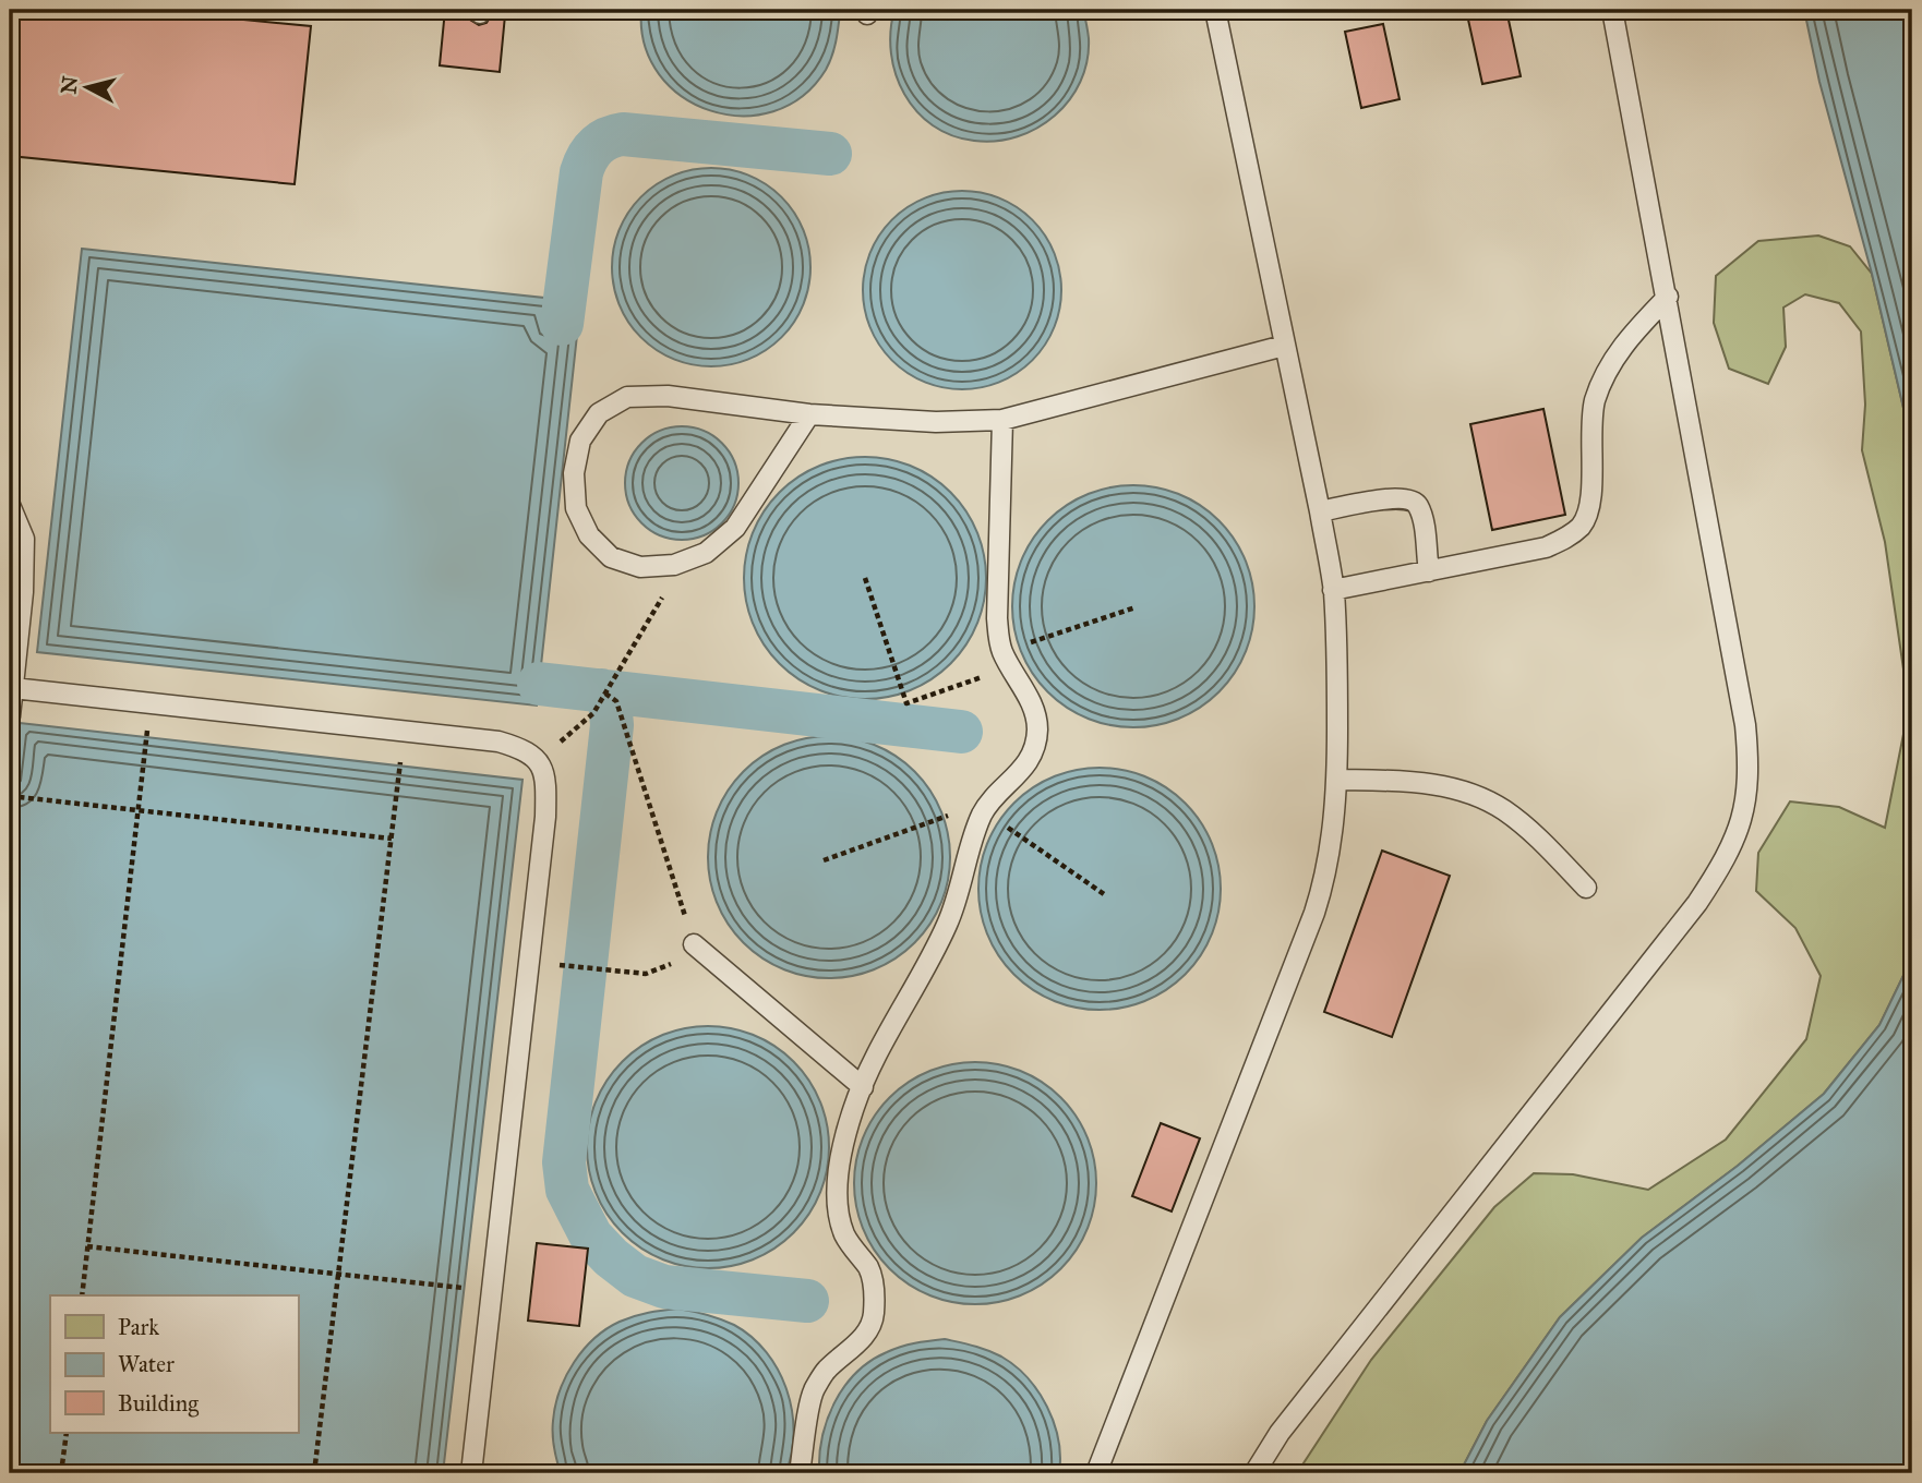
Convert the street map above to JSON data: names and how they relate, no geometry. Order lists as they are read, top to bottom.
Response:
{
  "legend": ["Park", "Water", "Building"],
  "north": "left"
}
